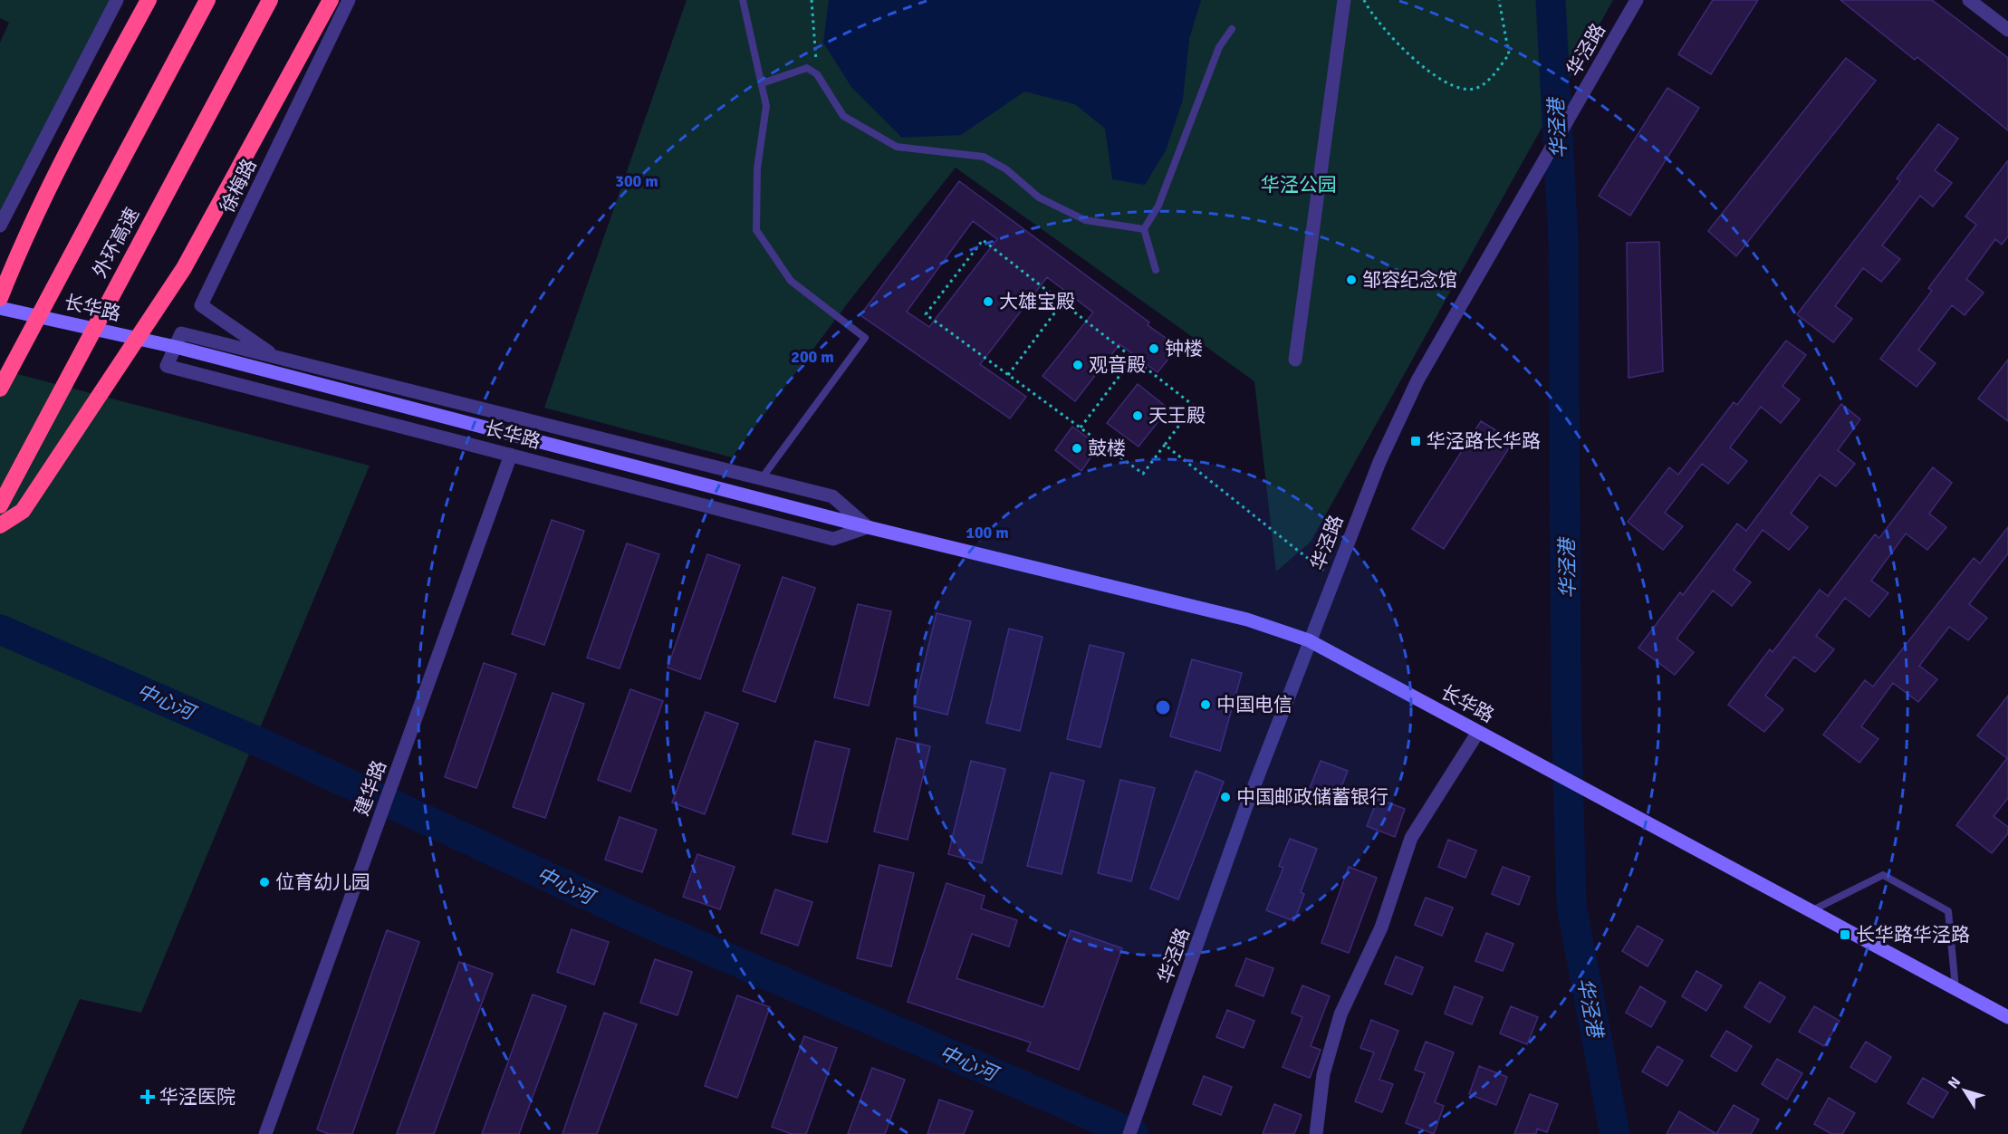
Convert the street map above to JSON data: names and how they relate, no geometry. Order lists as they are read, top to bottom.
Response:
{
  "streets": {
    "highway": ["外环高速"],
    "street": [
      "华泾路",
      "徐梅路",
      "长华路",
      "建华路"
    ]
  },
  "crossings": [
    ["华泾路", "长华路"],
    ["徐梅路", "长华路"],
    ["长华路", "建华路"]
  ],
  "water": ["华泾港", "中心河"],
  "parks": ["华泾公园"],
  "places": {
    "other": [
      "邹容纪念馆",
      "大雄宝殿",
      "钟楼",
      "观音殿",
      "天王殿",
      "鼓楼",
      "中国电信",
      "中国邮政储蓄银行",
      "位育幼儿园"
    ],
    "transit": ["华泾路长华路", "长华路华泾路"],
    "health": ["华泾医院"]
  },
  "north": "top left",
  "rings": ["300 m", "200 m", "100 m"]
}
